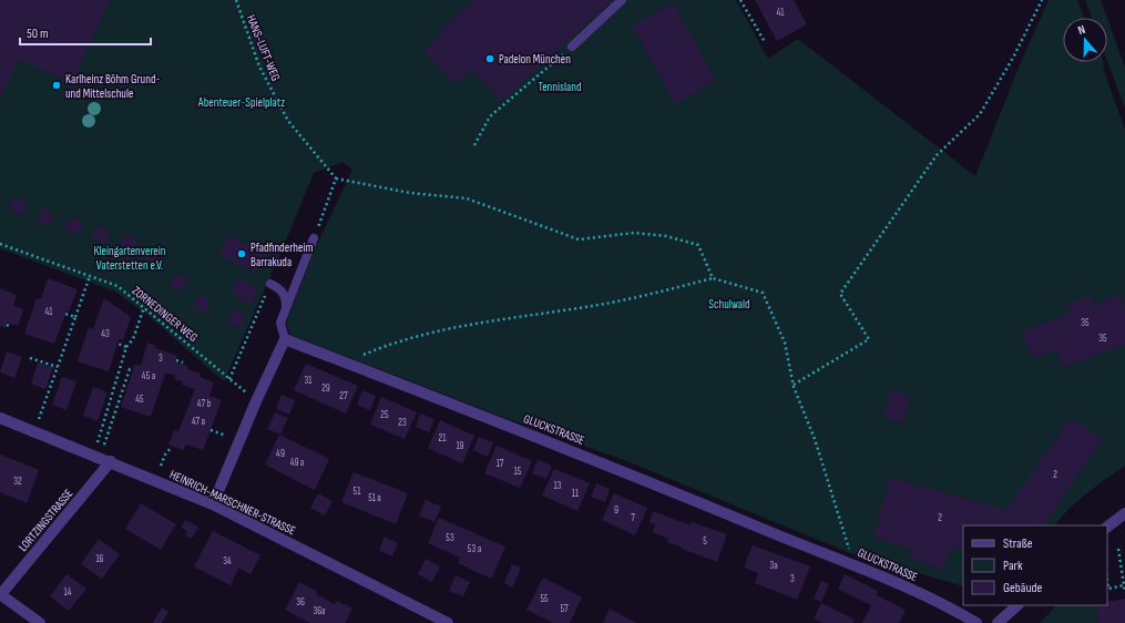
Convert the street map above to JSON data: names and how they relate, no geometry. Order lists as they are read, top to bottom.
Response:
{
  "streets": {
    "street": ["GLUCKSTRASSE", "HEINRICH-MARSCHNER-STRASSE", "LORTZINGSTRASSE"],
    "path": ["HANS-LUFT-WEG", "ZORNEDINGER WEG"]
  },
  "crossings": [
    ["HEINRICH-MARSCHNER-STRASSE", "LORTZINGSTRASSE"]
  ],
  "parks": [
    "Tennisland",
    "Abenteuer-Spielplatz",
    "Kleingartenverein Vaterstetten e.V.",
    "Schulwald"
  ],
  "places": ["Padelon München", "Karlheinz Böhm Grund- und Mittelschule", "Pfadfinderheim Barrakuda"],
  "house_numbers": [
    "41",
    "41",
    "35",
    "43",
    "35",
    "3",
    "45 a",
    "31",
    "29",
    "27",
    "45",
    "47 b",
    "25",
    "47 a",
    "23",
    "21",
    "19",
    "49",
    "49 a",
    "17",
    "15",
    "2",
    "32",
    "13",
    "51",
    "11",
    "51 a",
    "9",
    "7",
    "2",
    "53",
    "5",
    "53 a",
    "16",
    "34",
    "3a",
    "3",
    "14",
    "55",
    "36",
    "57",
    "36a"
  ],
  "legend": ["Straße", "Park", "Gebäude"],
  "scale_bar": "50 m",
  "north": "top"
}
